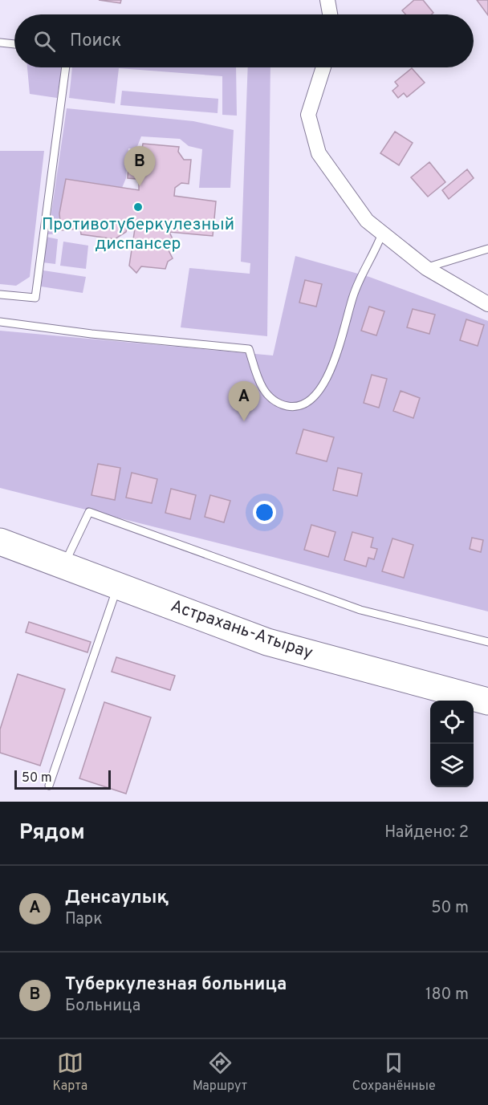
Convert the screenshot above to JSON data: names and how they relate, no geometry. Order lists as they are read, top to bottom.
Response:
{
  "streets": {
    "highway": ["Астрахань-Атырау"]
  },
  "places": ["Противотуберкулезный диспансер"],
  "scale_bar": "50 m",
  "page": {
    "search": "Поиск",
    "pins": ["B", "A"],
    "scale": "50 m",
    "heading": ["Рядом", "Найдено: 2"],
    "list": [
      {
        "mark": "A",
        "name": "Денсаулық",
        "note": "Парк",
        "value": "50 m"
      },
      {
        "mark": "B",
        "name": "Туберкулезная больница",
        "note": "Больница",
        "value": "180 m"
      }
    ],
    "nav": ["Карта", "Маршрут", "Сохранённые"]
  }
}
